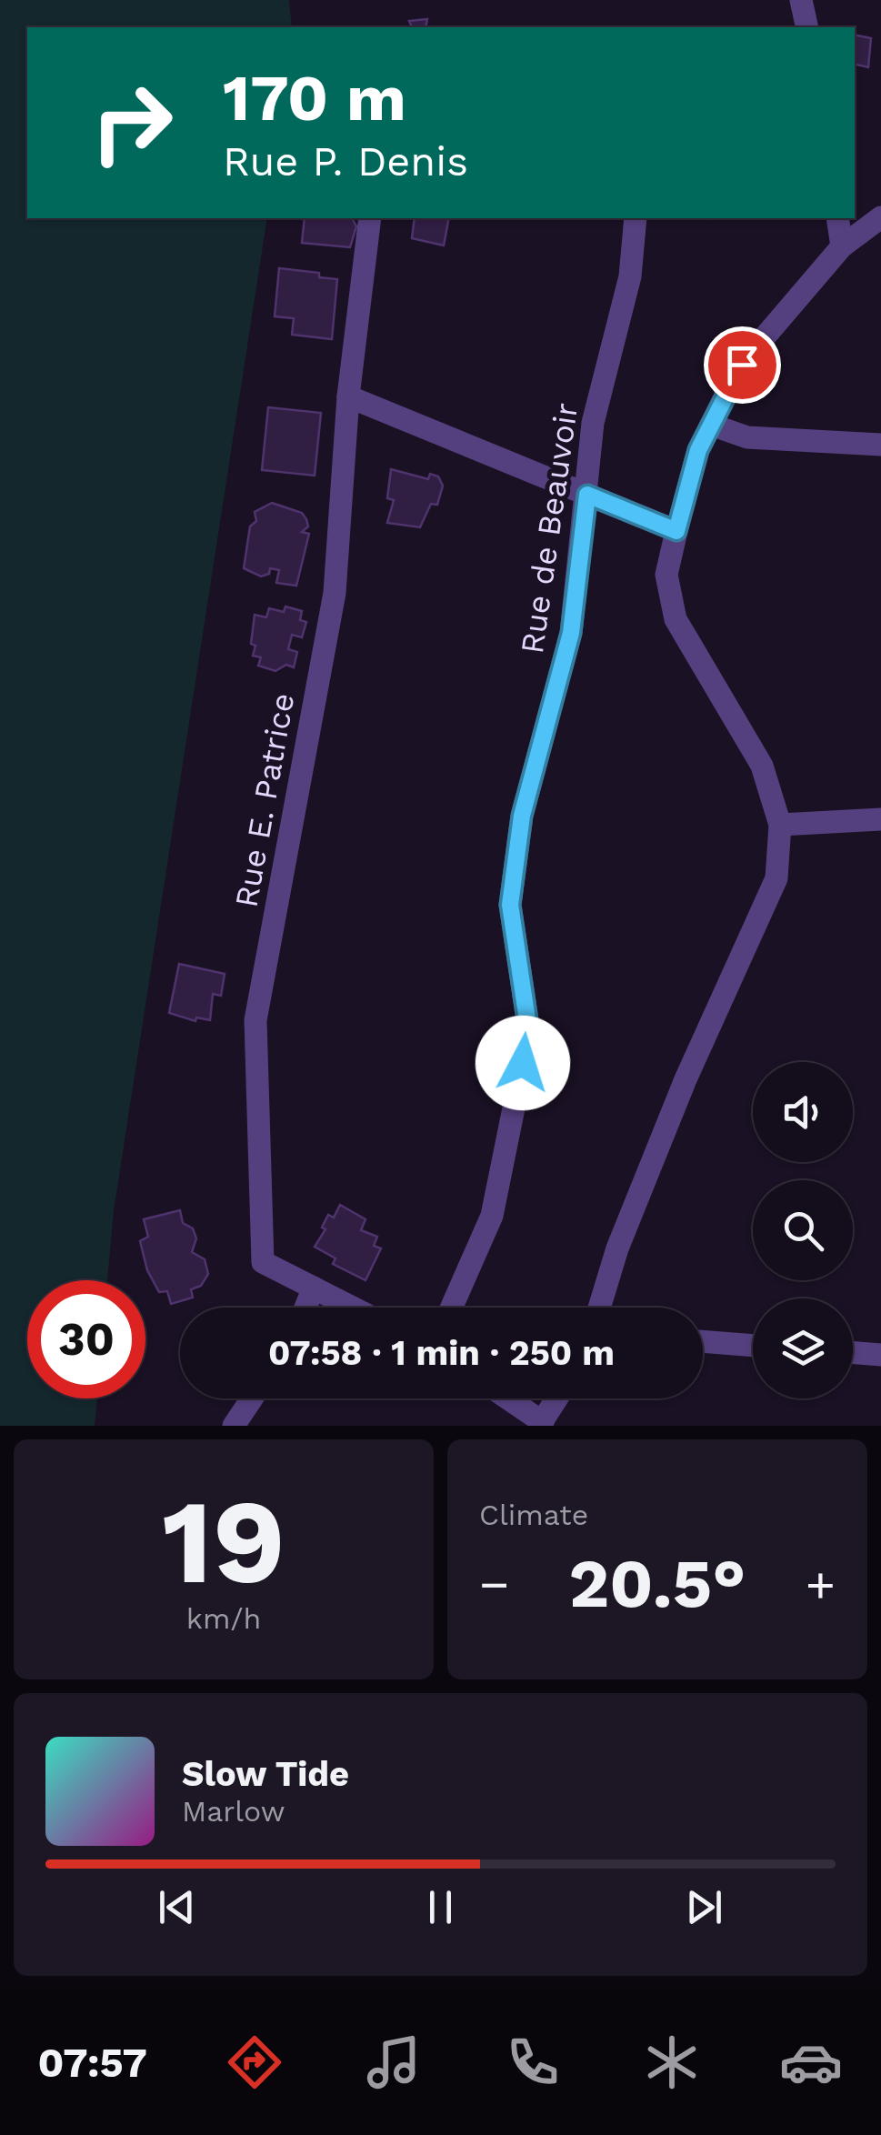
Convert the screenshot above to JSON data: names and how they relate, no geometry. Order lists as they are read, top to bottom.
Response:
{
  "streets": {
    "street": ["Rue de Beauvoir", "Rue E. Patrice"]
  },
  "page": {
    "turn": ["170 m", "Rue P. Denis"],
    "limit": "30",
    "trip": "07:58 · 1 min · 250 m",
    "tile": [
      ["19", "km/h"],
      "Climate"
    ],
    "heat": ["−", "20.5°", "+"],
    "song": ["Slow Tide", "Marlow"],
    "tabs": "07:57"
  }
}
